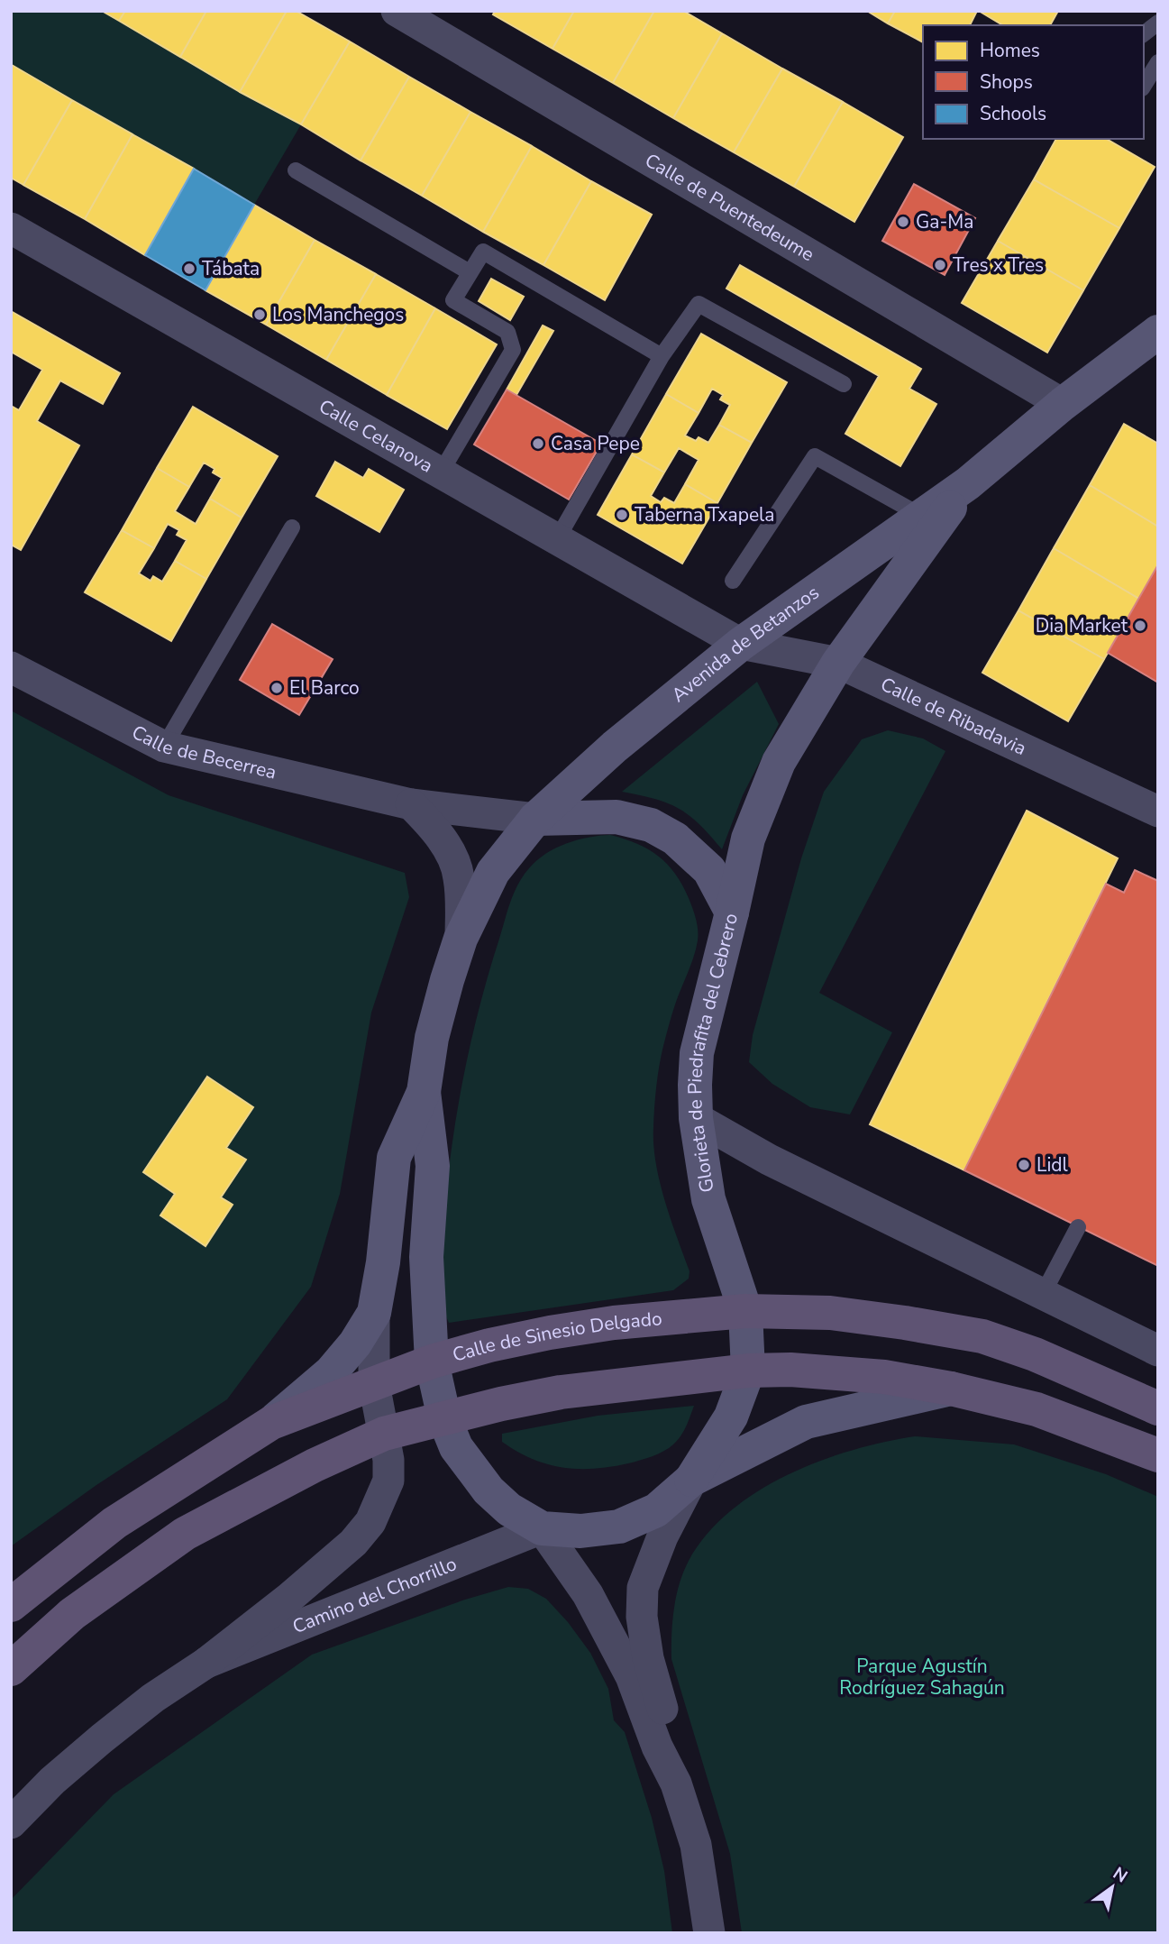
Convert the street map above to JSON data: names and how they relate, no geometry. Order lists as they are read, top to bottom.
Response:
{
  "streets": {
    "main road": ["Calle de Sinesio Delgado"],
    "street": [
      "Calle de Puentedeume",
      "Calle Celanova",
      "Avenida de Betanzos",
      "Calle de Ribadavia",
      "Calle de Becerrea",
      "Glorieta de Piedrafita del Cebrero",
      "Camino del Chorrillo"
    ]
  },
  "crossings": [
    ["Calle de Puentedeume", "Avenida de Betanzos"],
    ["Calle Celanova", "Avenida de Betanzos"],
    ["Calle Celanova", "Calle de Ribadavia"],
    ["Avenida de Betanzos", "Calle de Ribadavia"],
    ["Avenida de Betanzos", "Calle de Becerrea"],
    ["Avenida de Betanzos", "Glorieta de Piedrafita del Cebrero"],
    ["Calle de Becerrea", "Glorieta de Piedrafita del Cebrero"],
    ["Glorieta de Piedrafita del Cebrero", "Calle de Sinesio Delgado"]
  ],
  "parks": ["Parque Agustín Rodríguez Sahagún"],
  "places": [
    "Ga-Ma",
    "Tres x Tres",
    "Tábata",
    "Los Manchegos",
    "Casa Pepe",
    "Taberna Txapela",
    "Dia Market",
    "El Barco",
    "Lidl"
  ],
  "legend": ["Homes", "Shops", "Schools"],
  "north": "top right"
}
